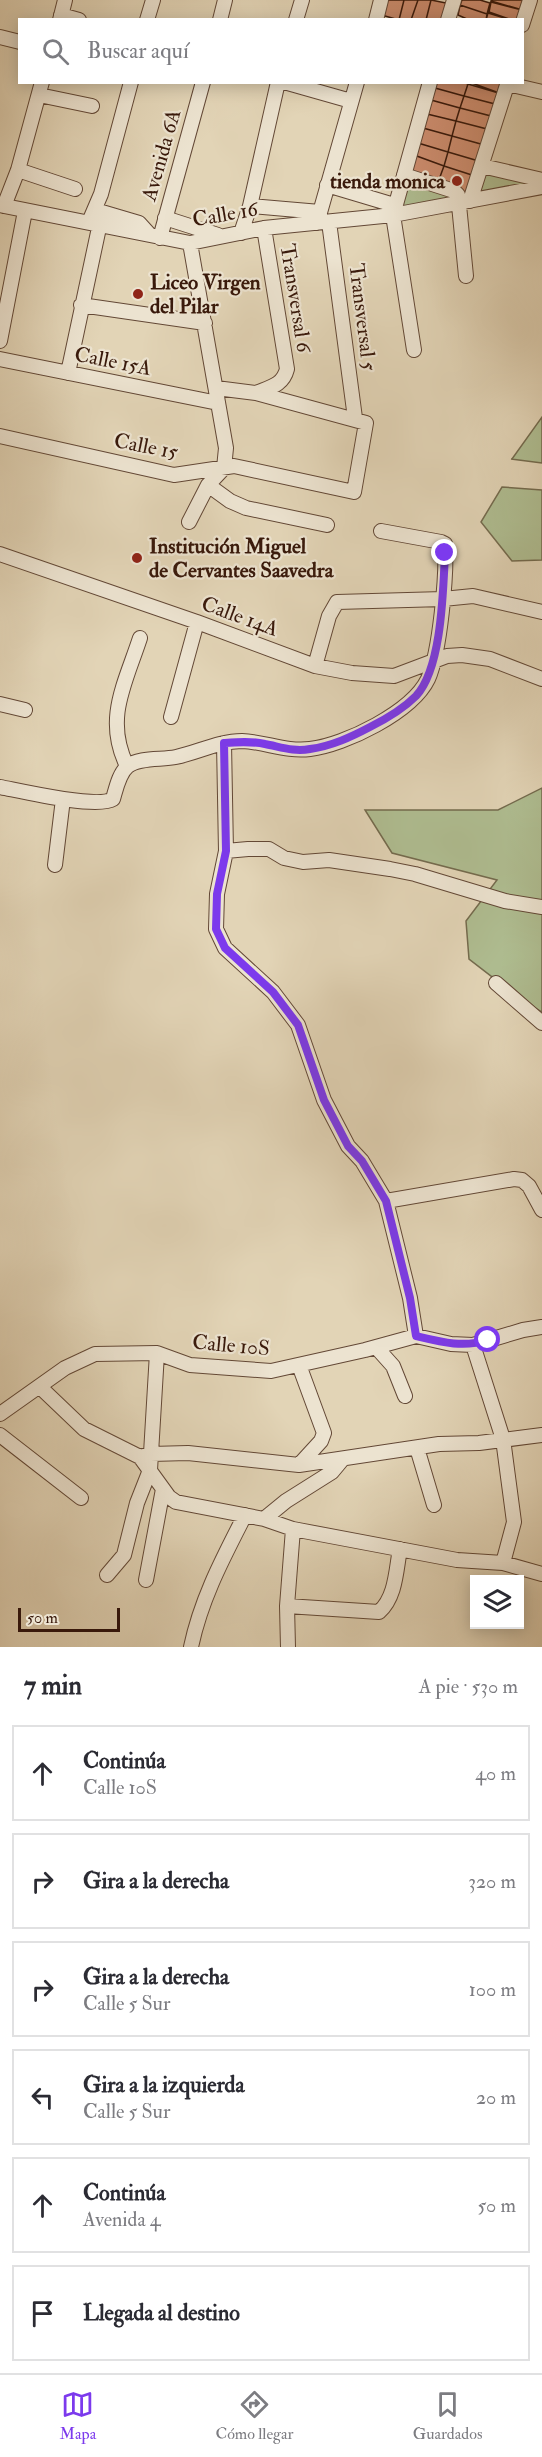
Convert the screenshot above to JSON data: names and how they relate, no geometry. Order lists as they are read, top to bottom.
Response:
{
  "streets": {
    "street": [
      "Avenida 6A",
      "Calle 16",
      "Transversal 6",
      "Transversal 5",
      "Calle 15A",
      "Calle 15",
      "Calle 14A",
      "Calle 10S"
    ]
  },
  "crossings": [
    ["Avenida 6A", "Calle 16"],
    ["Calle 16", "Transversal 6"],
    ["Calle 16", "Transversal 5"],
    ["Transversal 5", "Calle 15"]
  ],
  "places": ["tienda monica", "Liceo Virgen del Pilar", "Institución Miguel de Cervantes Saavedra"],
  "scale_bar": "50 m",
  "page": {
    "search": "Buscar aquí",
    "scale": "50 m",
    "heading": ["7 min", "A pie · 530 m"],
    "list": [
      ["Continúa", "Calle 10S", "40 m"],
      ["Gira a la derecha", "320 m"],
      ["Gira a la derecha", "Calle 5 Sur", "100 m"],
      ["Gira a la izquierda", "Calle 5 Sur", "20 m"],
      ["Continúa", "Avenida 4", "50 m"],
      "Llegada al destino"
    ],
    "nav": ["Mapa", "Cómo llegar", "Guardados"]
  }
}
